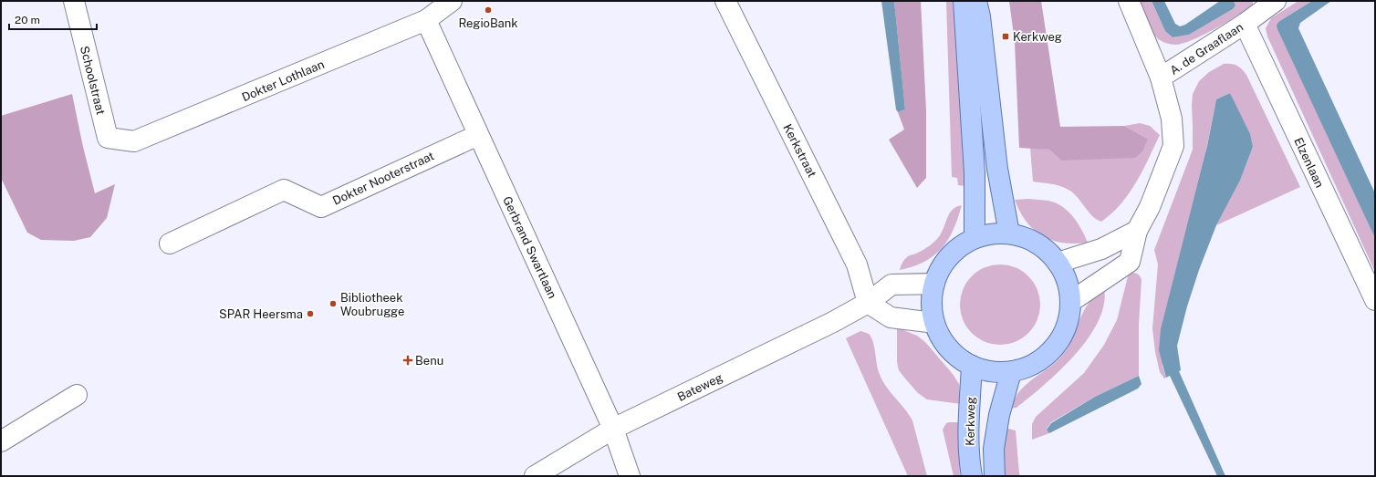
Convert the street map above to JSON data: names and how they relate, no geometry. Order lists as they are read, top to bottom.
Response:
{
  "streets": {
    "main road": ["Kerkweg"],
    "street": [
      "A. de Graaflaan",
      "Schoolstraat",
      "Dokter Lothlaan",
      "Kerkstraat",
      "Elzenlaan",
      "Dokter Nooterstraat",
      "Gerbrand Swartlaan",
      "Bateweg"
    ]
  },
  "crossings": [
    ["A. de Graaflaan", "Elzenlaan"],
    ["Schoolstraat", "Dokter Lothlaan"],
    ["Dokter Lothlaan", "Gerbrand Swartlaan"],
    ["Kerkstraat", "Bateweg"],
    ["Dokter Nooterstraat", "Gerbrand Swartlaan"],
    ["Gerbrand Swartlaan", "Bateweg"]
  ],
  "places": {
    "other": ["RegioBank", "Bibliotheek Woubrugge", "SPAR Heersma"],
    "transit": ["Kerkweg"],
    "health": ["Benu"]
  },
  "scale_bar": "20 m"
}
